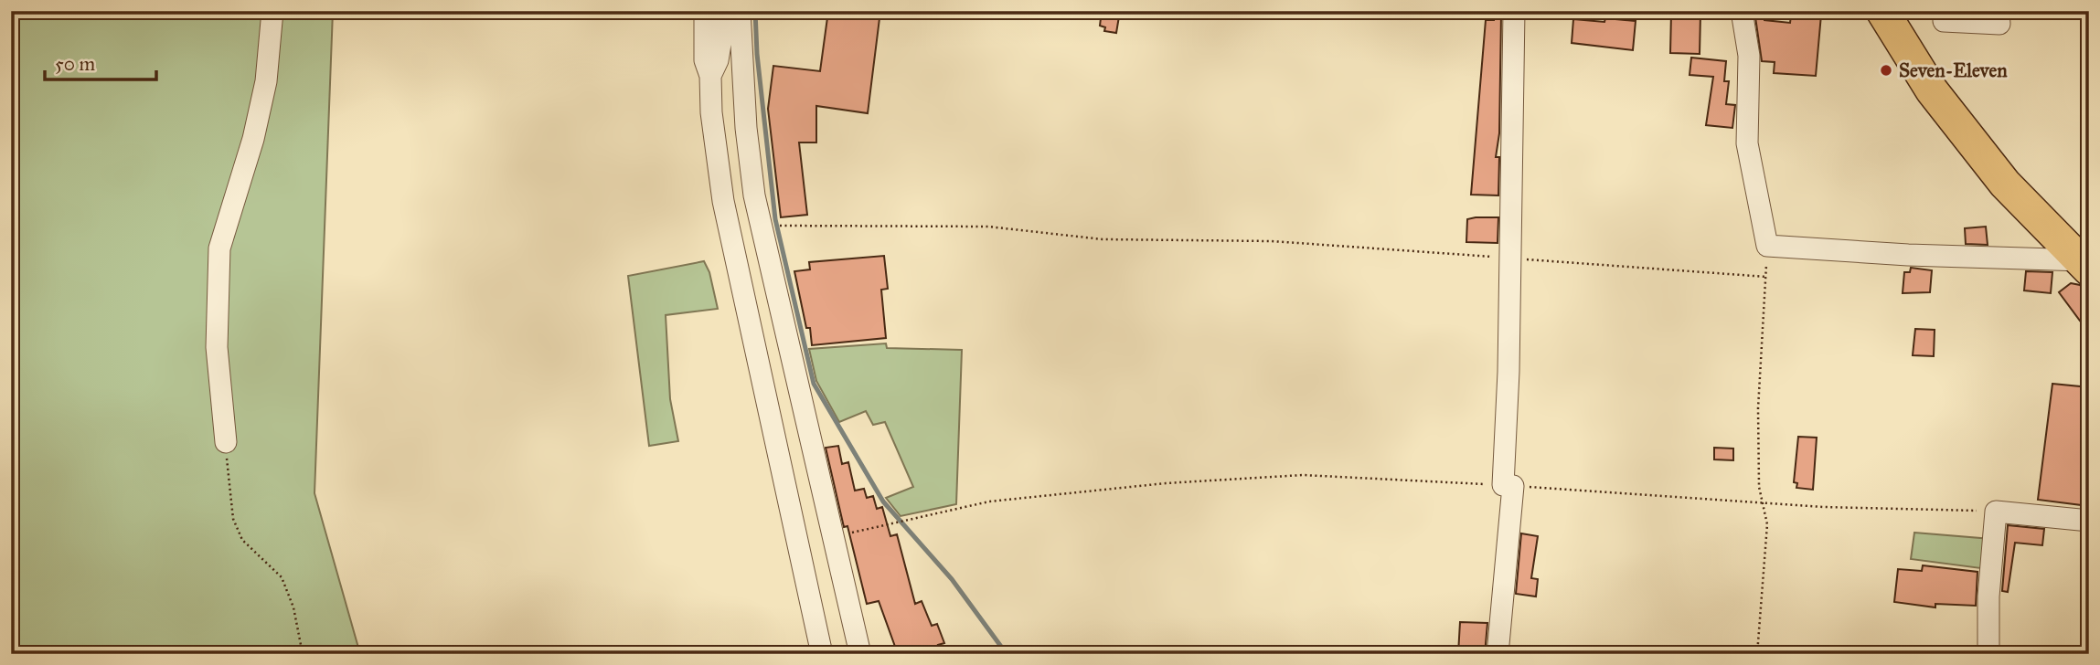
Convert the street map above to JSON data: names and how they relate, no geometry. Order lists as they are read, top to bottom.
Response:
{
  "places": ["Seven-Eleven"],
  "scale_bar": "50 m"
}
